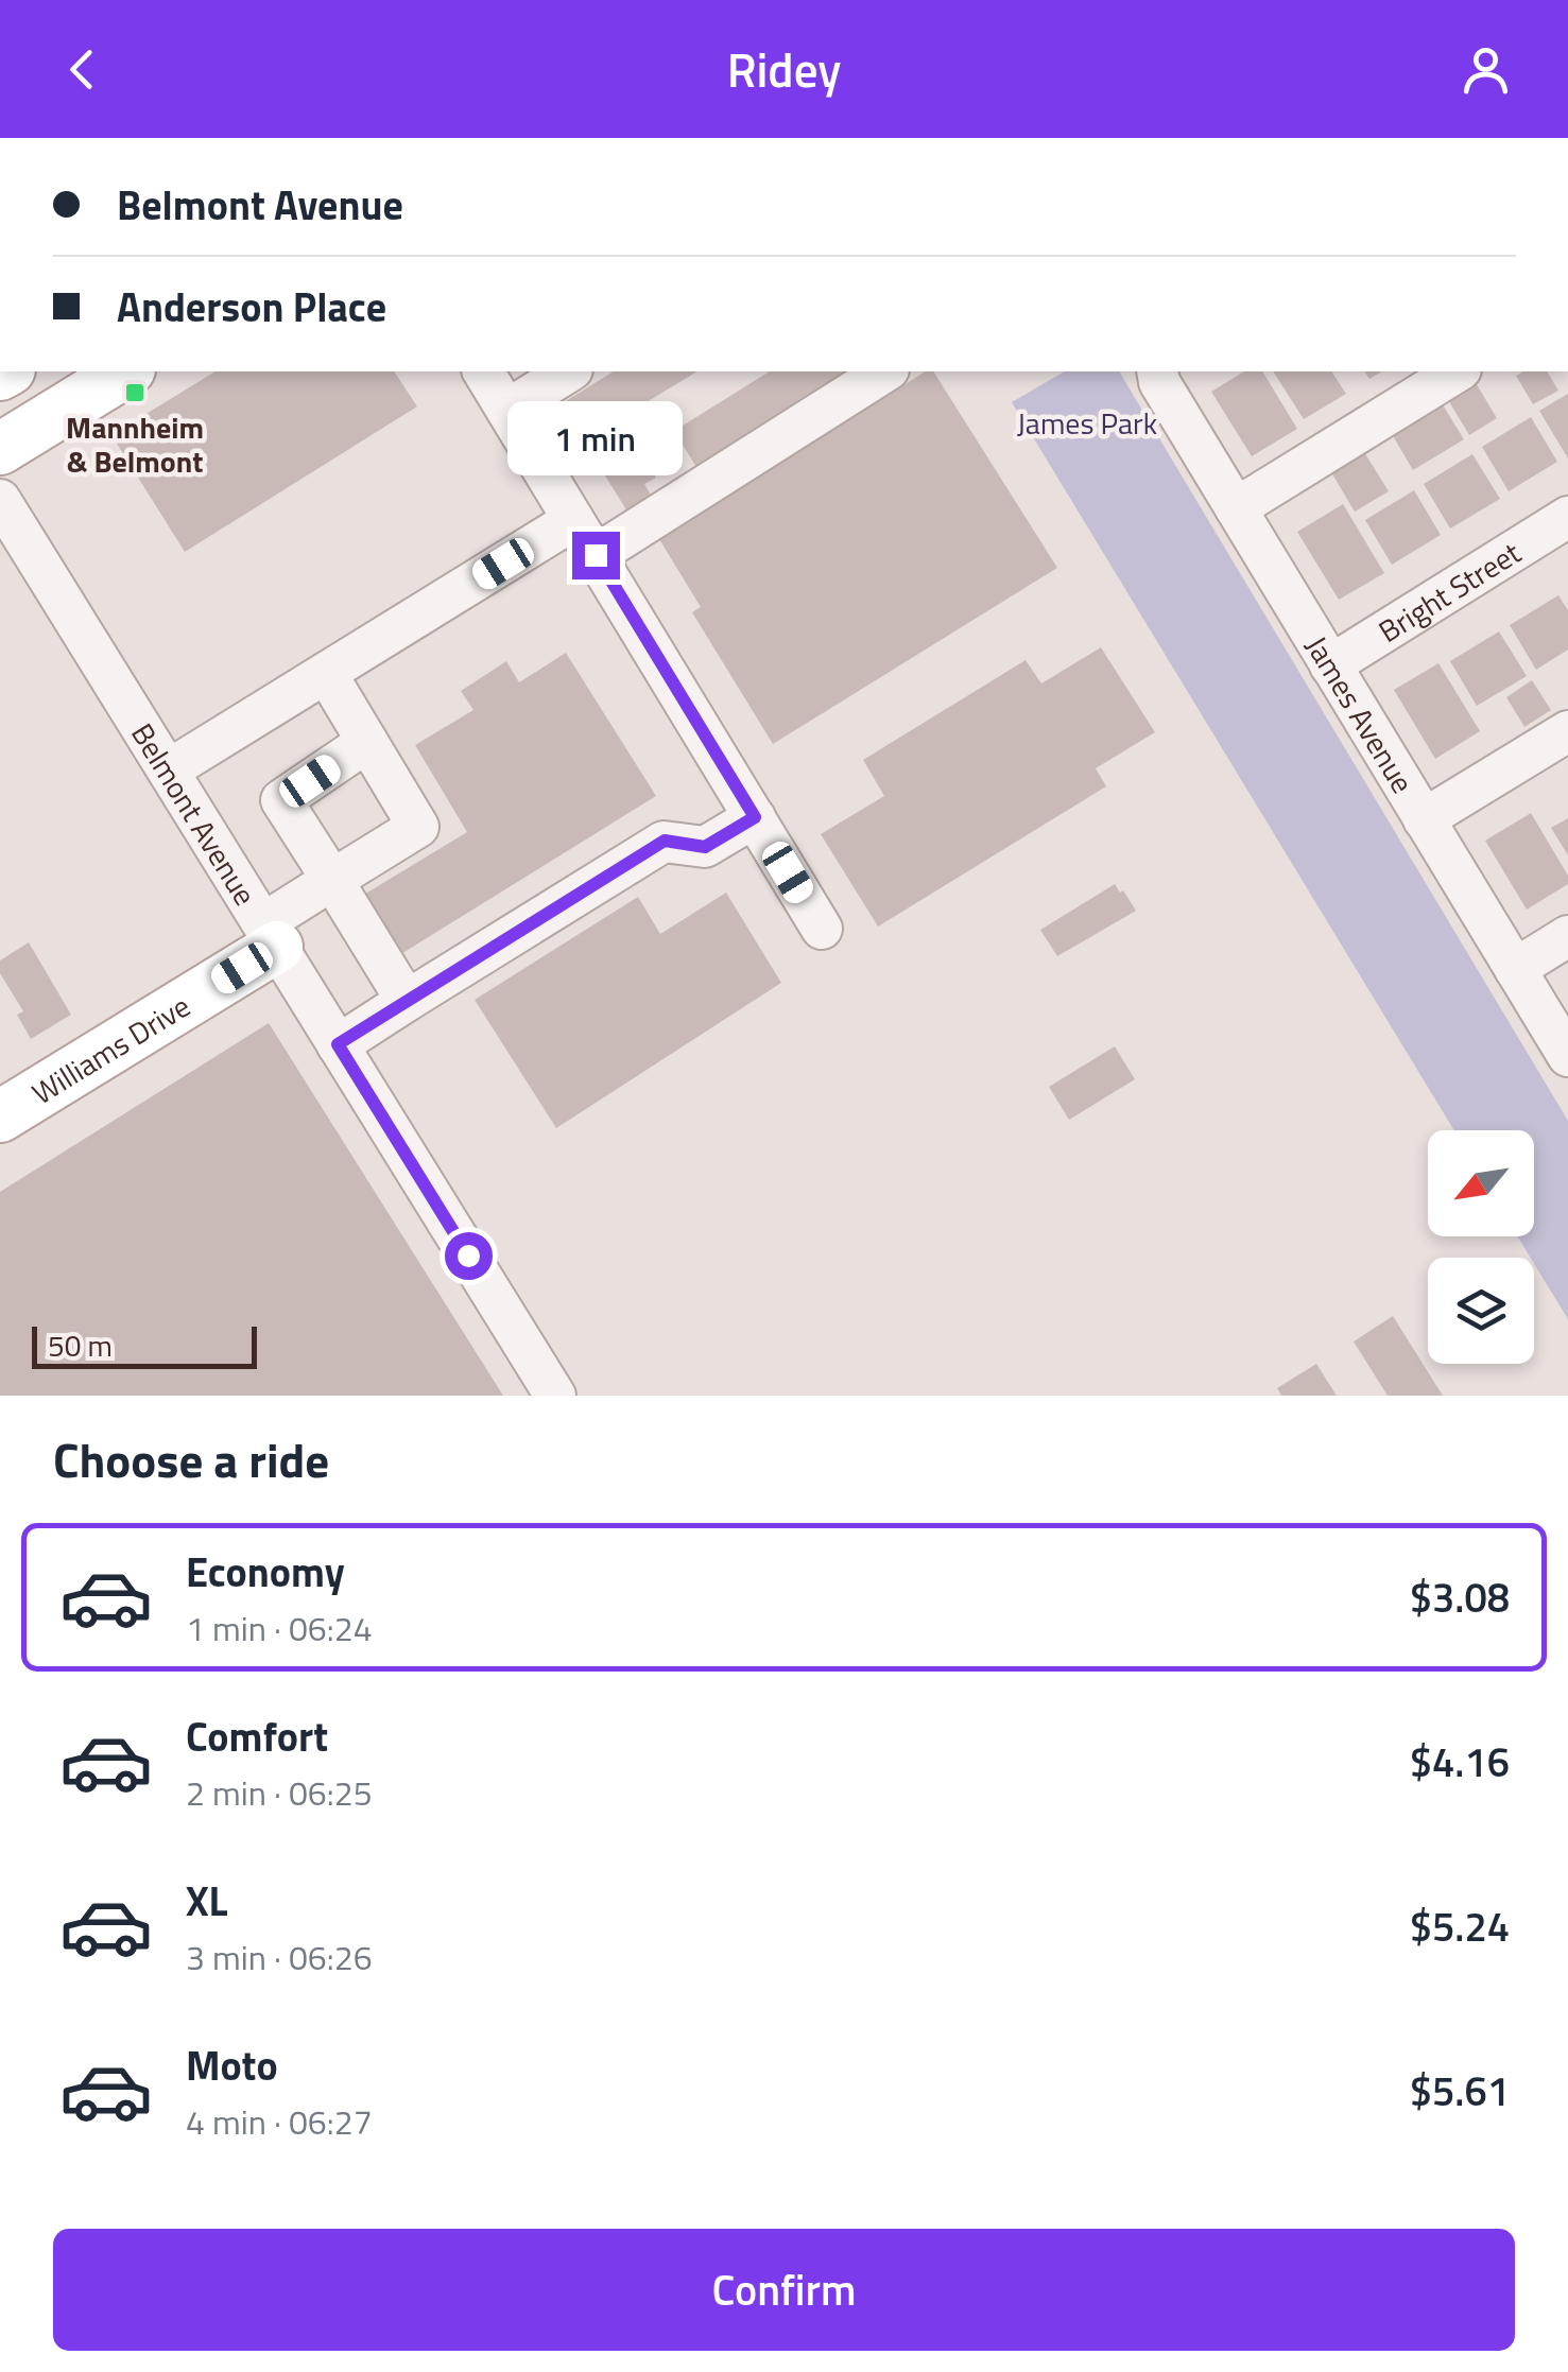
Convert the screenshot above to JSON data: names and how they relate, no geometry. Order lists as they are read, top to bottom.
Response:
{
  "streets": {
    "main road": ["Williams Drive"],
    "street": ["Bright Street", "James Avenue", "Belmont Avenue"]
  },
  "crossings": [
    ["Bright Street", "James Avenue"],
    ["Belmont Avenue", "Williams Drive"]
  ],
  "parks": ["James Park"],
  "places": {
    "transit": ["Mannheim & Belmont"]
  },
  "scale_bar": "50 m",
  "north": "bottom left",
  "page": {
    "header": "Ridey",
    "banner": ["Belmont Avenue", "Anderson Place"],
    "bubble": "1 min",
    "scale": "50 m",
    "heading": "Choose a ride",
    "list": [
      {
        "name": "Economy",
        "note": "1 min · 06:24",
        "value": "$3.08"
      },
      {
        "name": "Comfort",
        "note": "2 min · 06:25",
        "value": "$4.16"
      },
      {
        "name": "XL",
        "note": "3 min · 06:26",
        "value": "$5.24"
      },
      {
        "name": "Moto",
        "note": "4 min · 06:27",
        "value": "$5.61"
      }
    ],
    "buttons": "Confirm"
  }
}
